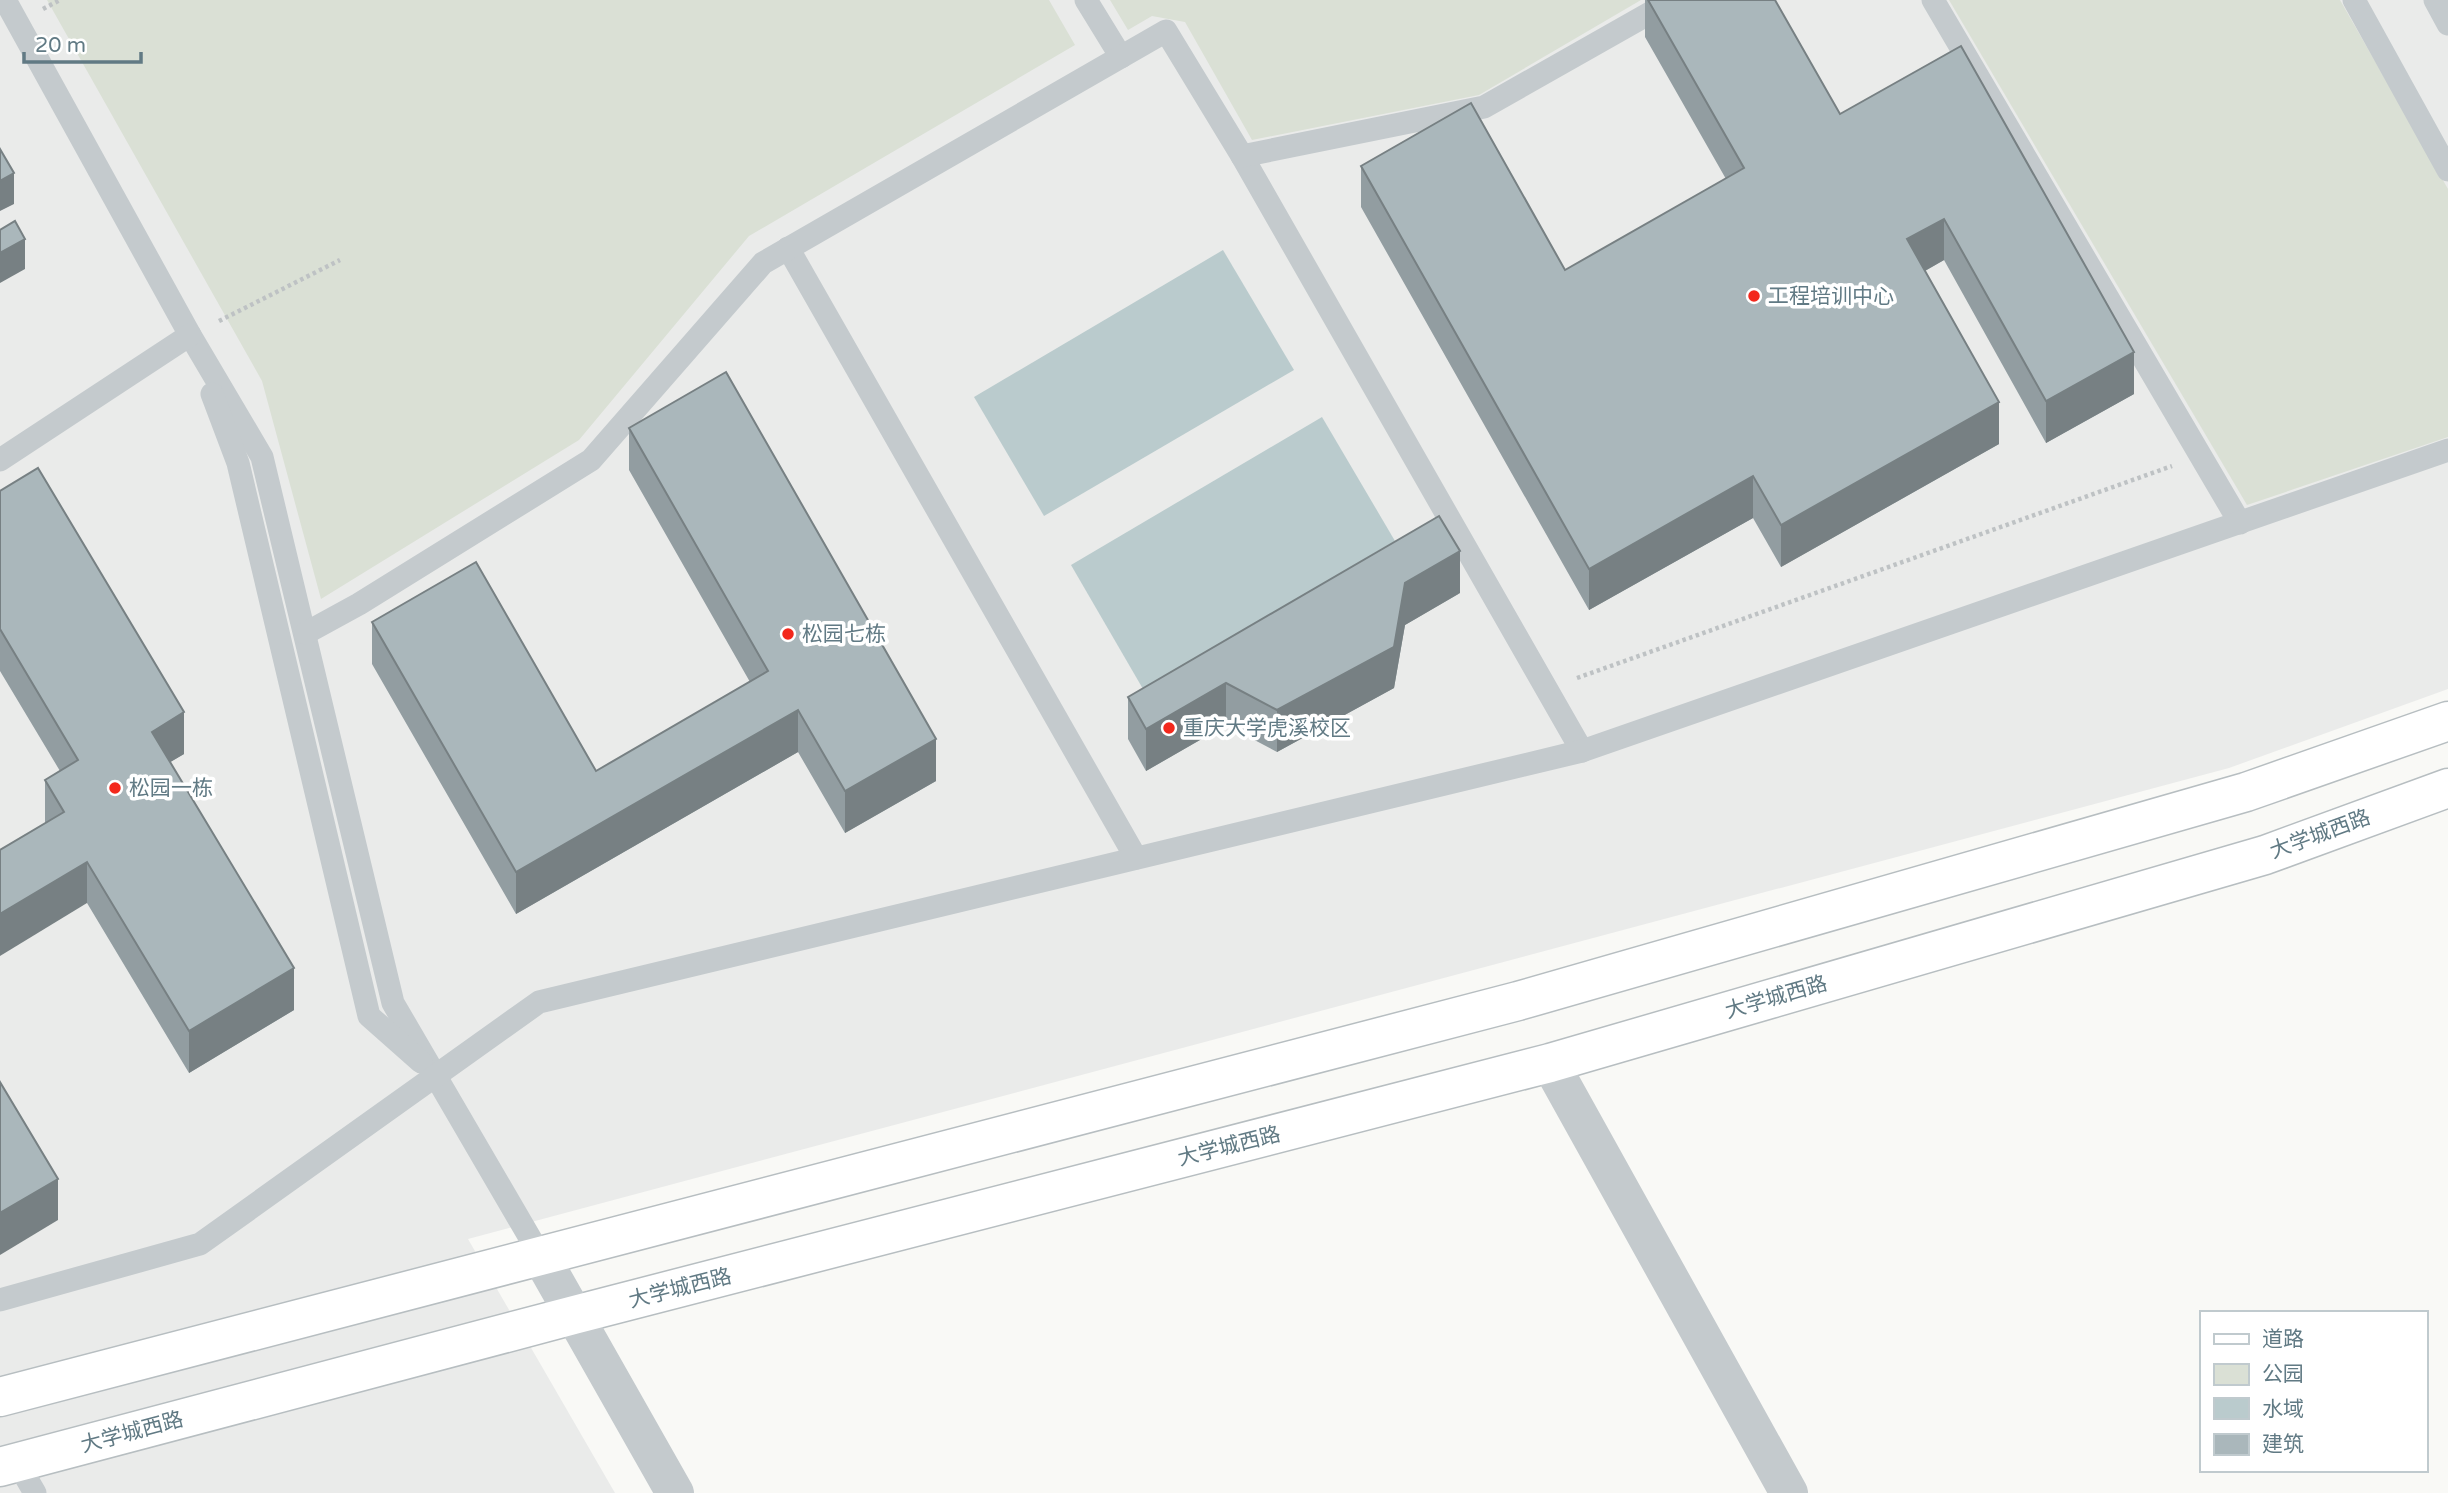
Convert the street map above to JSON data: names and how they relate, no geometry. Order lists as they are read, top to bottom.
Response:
{
  "streets": {
    "main road": ["大学城西路"]
  },
  "places": [
    "工程培训中心",
    "松园七栋",
    "重庆大学虎溪校区",
    "松园一栋"
  ],
  "legend": [
    "道路",
    "公园",
    "水域",
    "建筑"
  ],
  "scale_bar": "20 m"
}
